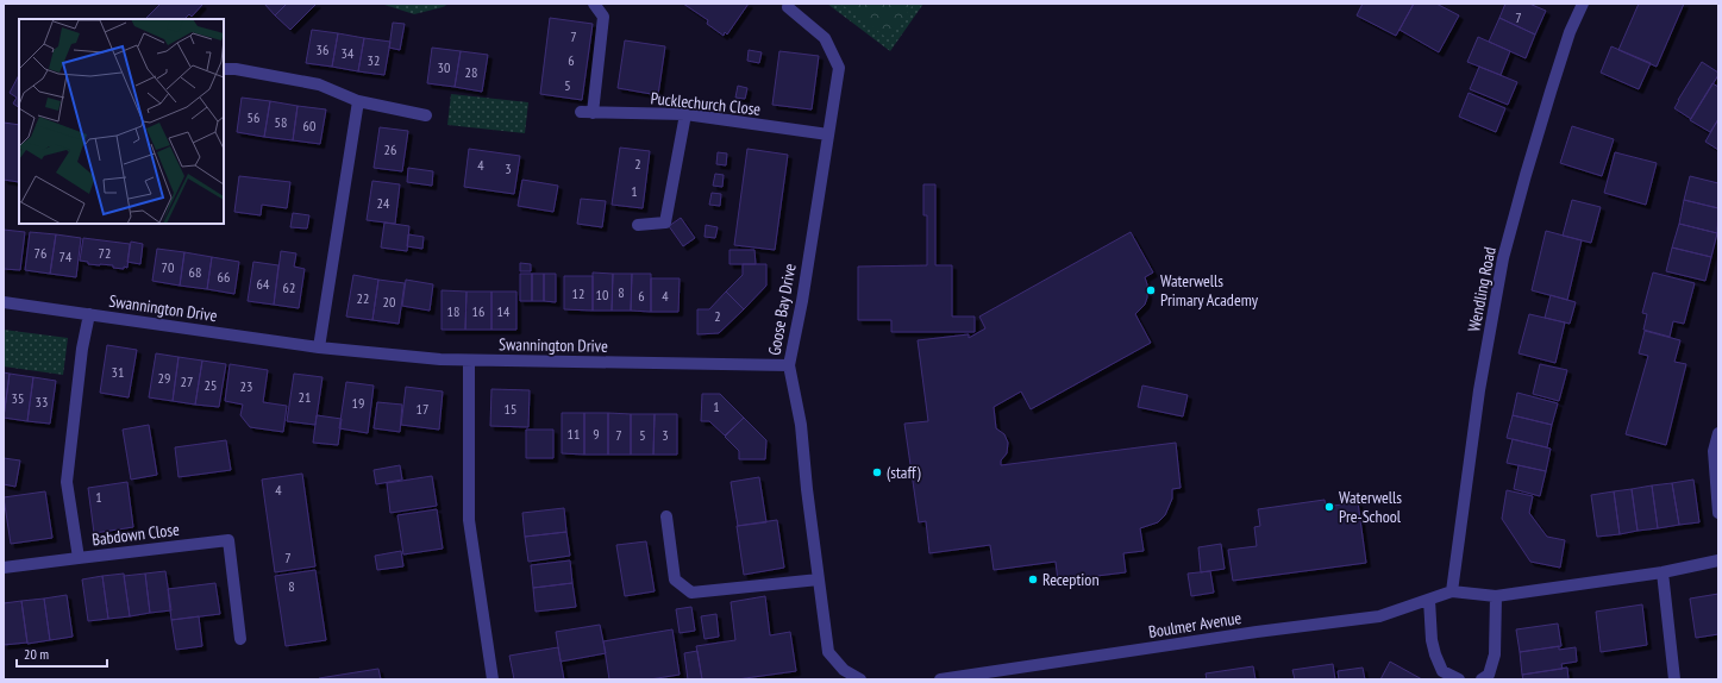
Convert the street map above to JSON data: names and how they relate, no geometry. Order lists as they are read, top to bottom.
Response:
{
  "streets": {
    "street": [
      "Pucklechurch Close",
      "Wendling Road",
      "Swannington Drive",
      "Goose Bay Drive",
      "Babdown Close",
      "Boulmer Avenue"
    ]
  },
  "crossings": [
    ["Pucklechurch Close", "Goose Bay Drive"],
    ["Wendling Road", "Boulmer Avenue"],
    ["Swannington Drive", "Goose Bay Drive"],
    ["Swannington Drive", "Babdown Close"]
  ],
  "places": [
    "Waterwells Primary Academy",
    "(staff)",
    "Waterwells Pre-School",
    "Reception"
  ],
  "house_numbers": [
    "7",
    "7",
    "36",
    "34",
    "32",
    "6",
    "30",
    "28",
    "5",
    "56",
    "58",
    "60",
    "26",
    "2",
    "4",
    "3",
    "1",
    "24",
    "76",
    "72",
    "74",
    "70",
    "68",
    "66",
    "64",
    "62",
    "8",
    "12",
    "10",
    "6",
    "4",
    "22",
    "20",
    "18",
    "16",
    "14",
    "2",
    "31",
    "29",
    "27",
    "25",
    "23",
    "21",
    "35",
    "33",
    "19",
    "1",
    "17",
    "15",
    "11",
    "9",
    "7",
    "5",
    "3",
    "4",
    "1",
    "7",
    "8"
  ],
  "scale_bar": "20 m"
}
